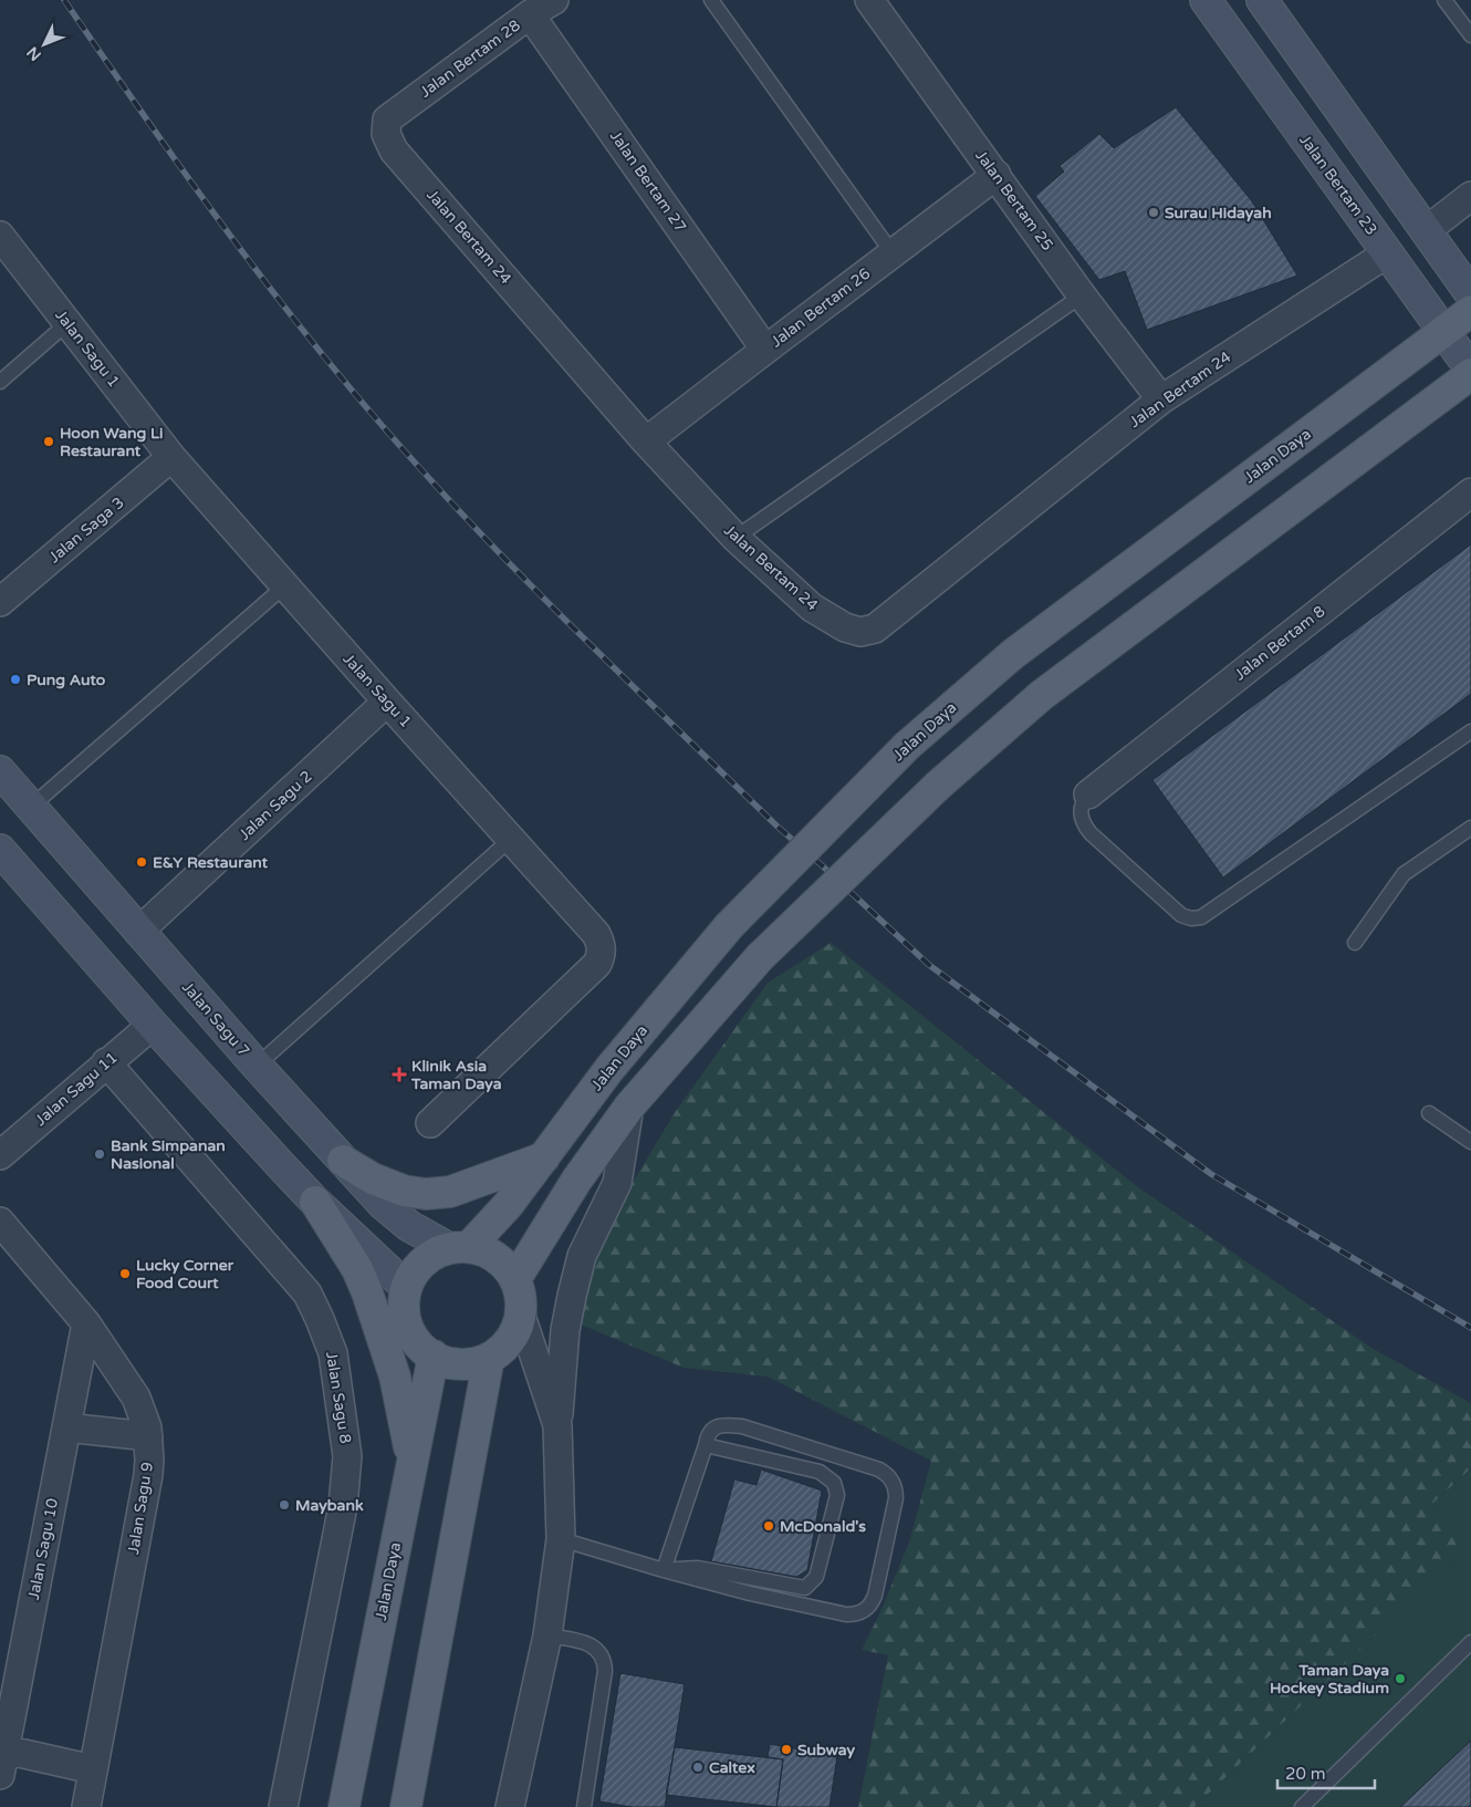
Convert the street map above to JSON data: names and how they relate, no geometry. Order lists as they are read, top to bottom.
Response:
{
  "streets": {
    "main road": ["Jalan Daya"],
    "street": [
      "Jalan Bertam 28",
      "Jalan Bertam 27",
      "Jalan Bertam 23",
      "Jalan Bertam 25",
      "Jalan Bertam 24",
      "Jalan Bertam 26",
      "Jalan Sagu 1",
      "Jalan Saga 3",
      "Jalan Bertam 8",
      "Jalan Sagu 2",
      "Jalan Sagu 7",
      "Jalan Sagu 11",
      "Jalan Sagu 8",
      "Jalan Sagu 9",
      "Jalan Sagu 10"
    ]
  },
  "crossings": [
    ["Jalan Bertam 28", "Jalan Bertam 27"],
    ["Jalan Bertam 28", "Jalan Bertam 24"],
    ["Jalan Bertam 27", "Jalan Bertam 26"],
    ["Jalan Bertam 23", "Jalan Bertam 24"],
    ["Jalan Bertam 23", "Jalan Daya"],
    ["Jalan Bertam 25", "Jalan Bertam 24"],
    ["Jalan Bertam 25", "Jalan Bertam 26"],
    ["Jalan Bertam 24", "Jalan Bertam 26"],
    ["Jalan Sagu 1", "Jalan Saga 3"],
    ["Jalan Sagu 1", "Jalan Sagu 2"],
    ["Jalan Daya", "Jalan Sagu 7"],
    ["Jalan Sagu 2", "Jalan Sagu 7"],
    ["Jalan Sagu 11", "Jalan Sagu 8"],
    ["Jalan Sagu 9", "Jalan Sagu 10"]
  ],
  "places": {
    "other": [
      "Surau Hidayah",
      "Hoon Wang Li Restaurant",
      "Pung Auto",
      "E&Y Restaurant",
      "Bank Simpanan Nasional",
      "Lucky Corner Food Court",
      "Maybank",
      "McDonald's",
      "Taman Daya Hockey Stadium",
      "Subway",
      "Caltex"
    ],
    "health": ["Klinik Asia Taman Daya"]
  },
  "scale_bar": "20 m",
  "north": "bottom left"
}
